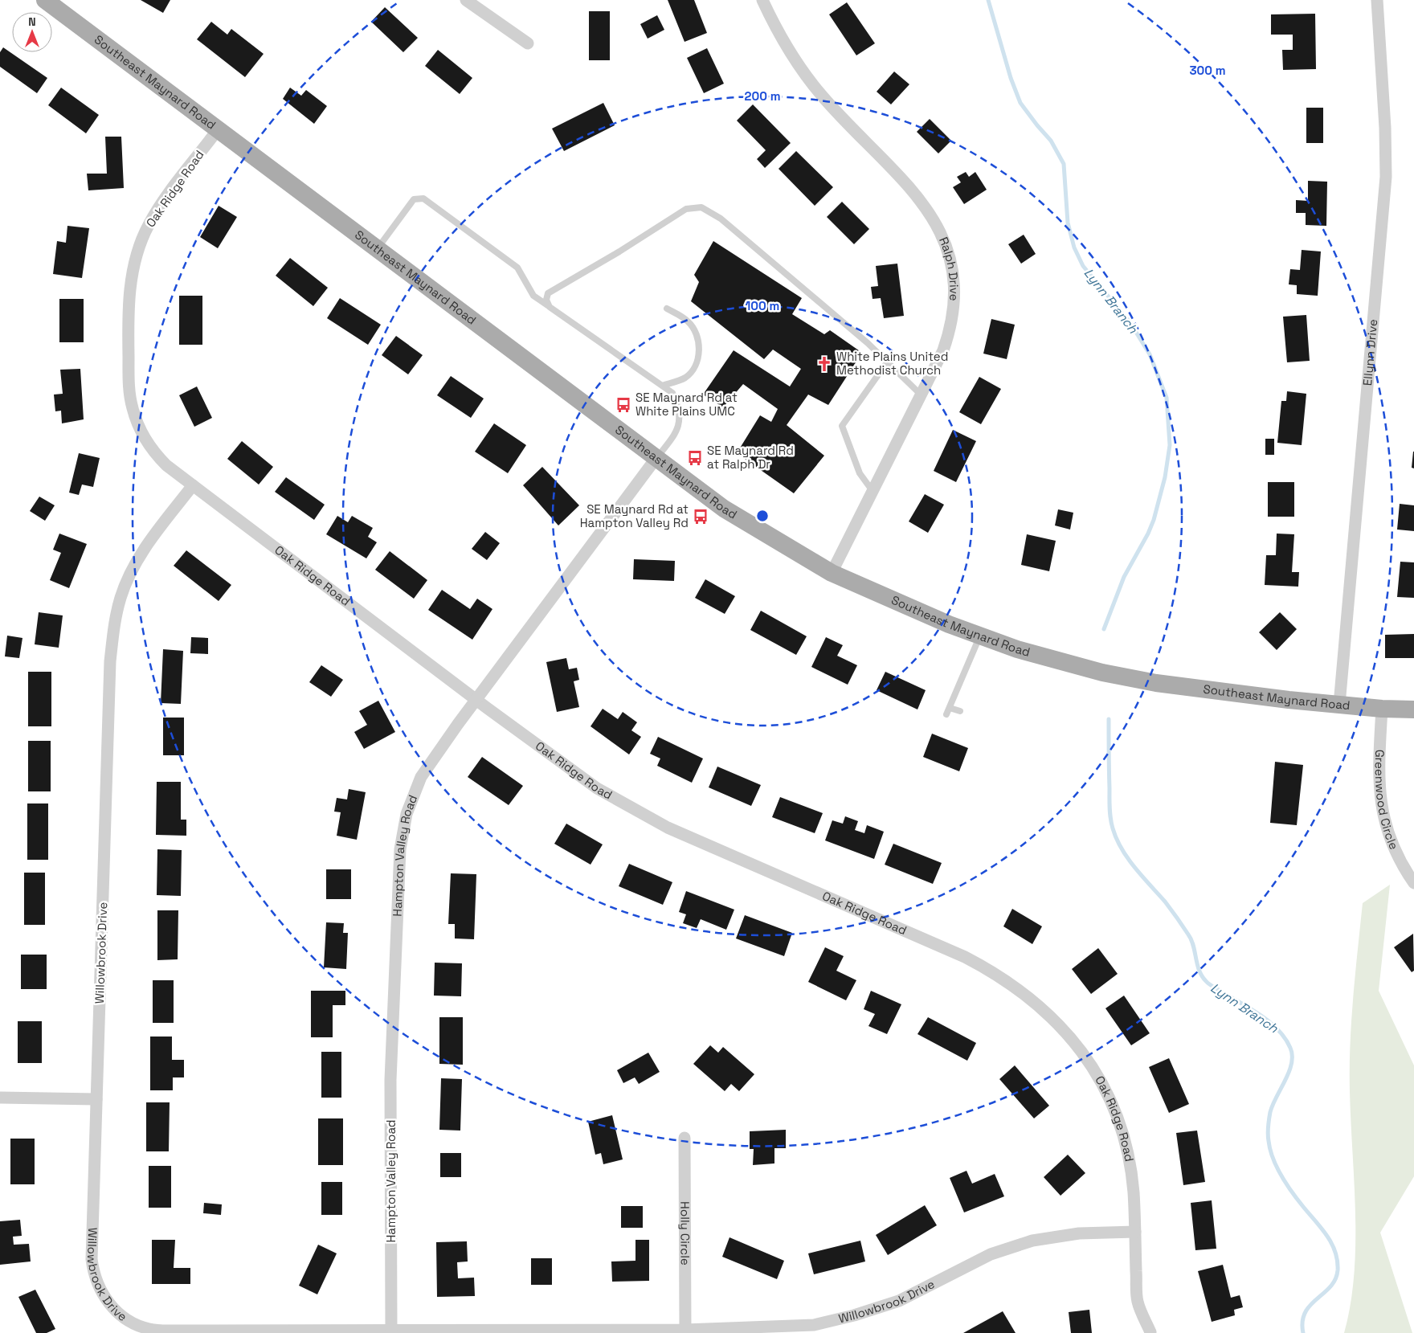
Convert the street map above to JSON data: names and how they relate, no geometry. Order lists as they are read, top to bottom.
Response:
{
  "streets": {
    "main road": ["Southeast Maynard Road"],
    "street": [
      "Oak Ridge Road",
      "Ralph Drive",
      "Ellynn Drive",
      "Greenwood Circle",
      "Hampton Valley Road",
      "Willowbrook Drive",
      "Holly Circle"
    ]
  },
  "crossings": [
    ["Southeast Maynard Road", "Oak Ridge Road"],
    ["Southeast Maynard Road", "Ralph Drive"],
    ["Southeast Maynard Road", "Ellynn Drive"],
    ["Southeast Maynard Road", "Greenwood Circle"],
    ["Southeast Maynard Road", "Hampton Valley Road"],
    ["Oak Ridge Road", "Hampton Valley Road"],
    ["Oak Ridge Road", "Willowbrook Drive"],
    ["Hampton Valley Road", "Willowbrook Drive"],
    ["Willowbrook Drive", "Holly Circle"]
  ],
  "water": ["Lynn Branch"],
  "places": {
    "church": ["White Plains United Methodist Church"],
    "bus stop": ["SE Maynard Rd at White Plains UMC", "SE Maynard Rd at Ralph Dr", "SE Maynard Rd at Hampton Valley Rd"]
  },
  "north": "top",
  "rings": ["300 m", "200 m", "100 m"]
}
